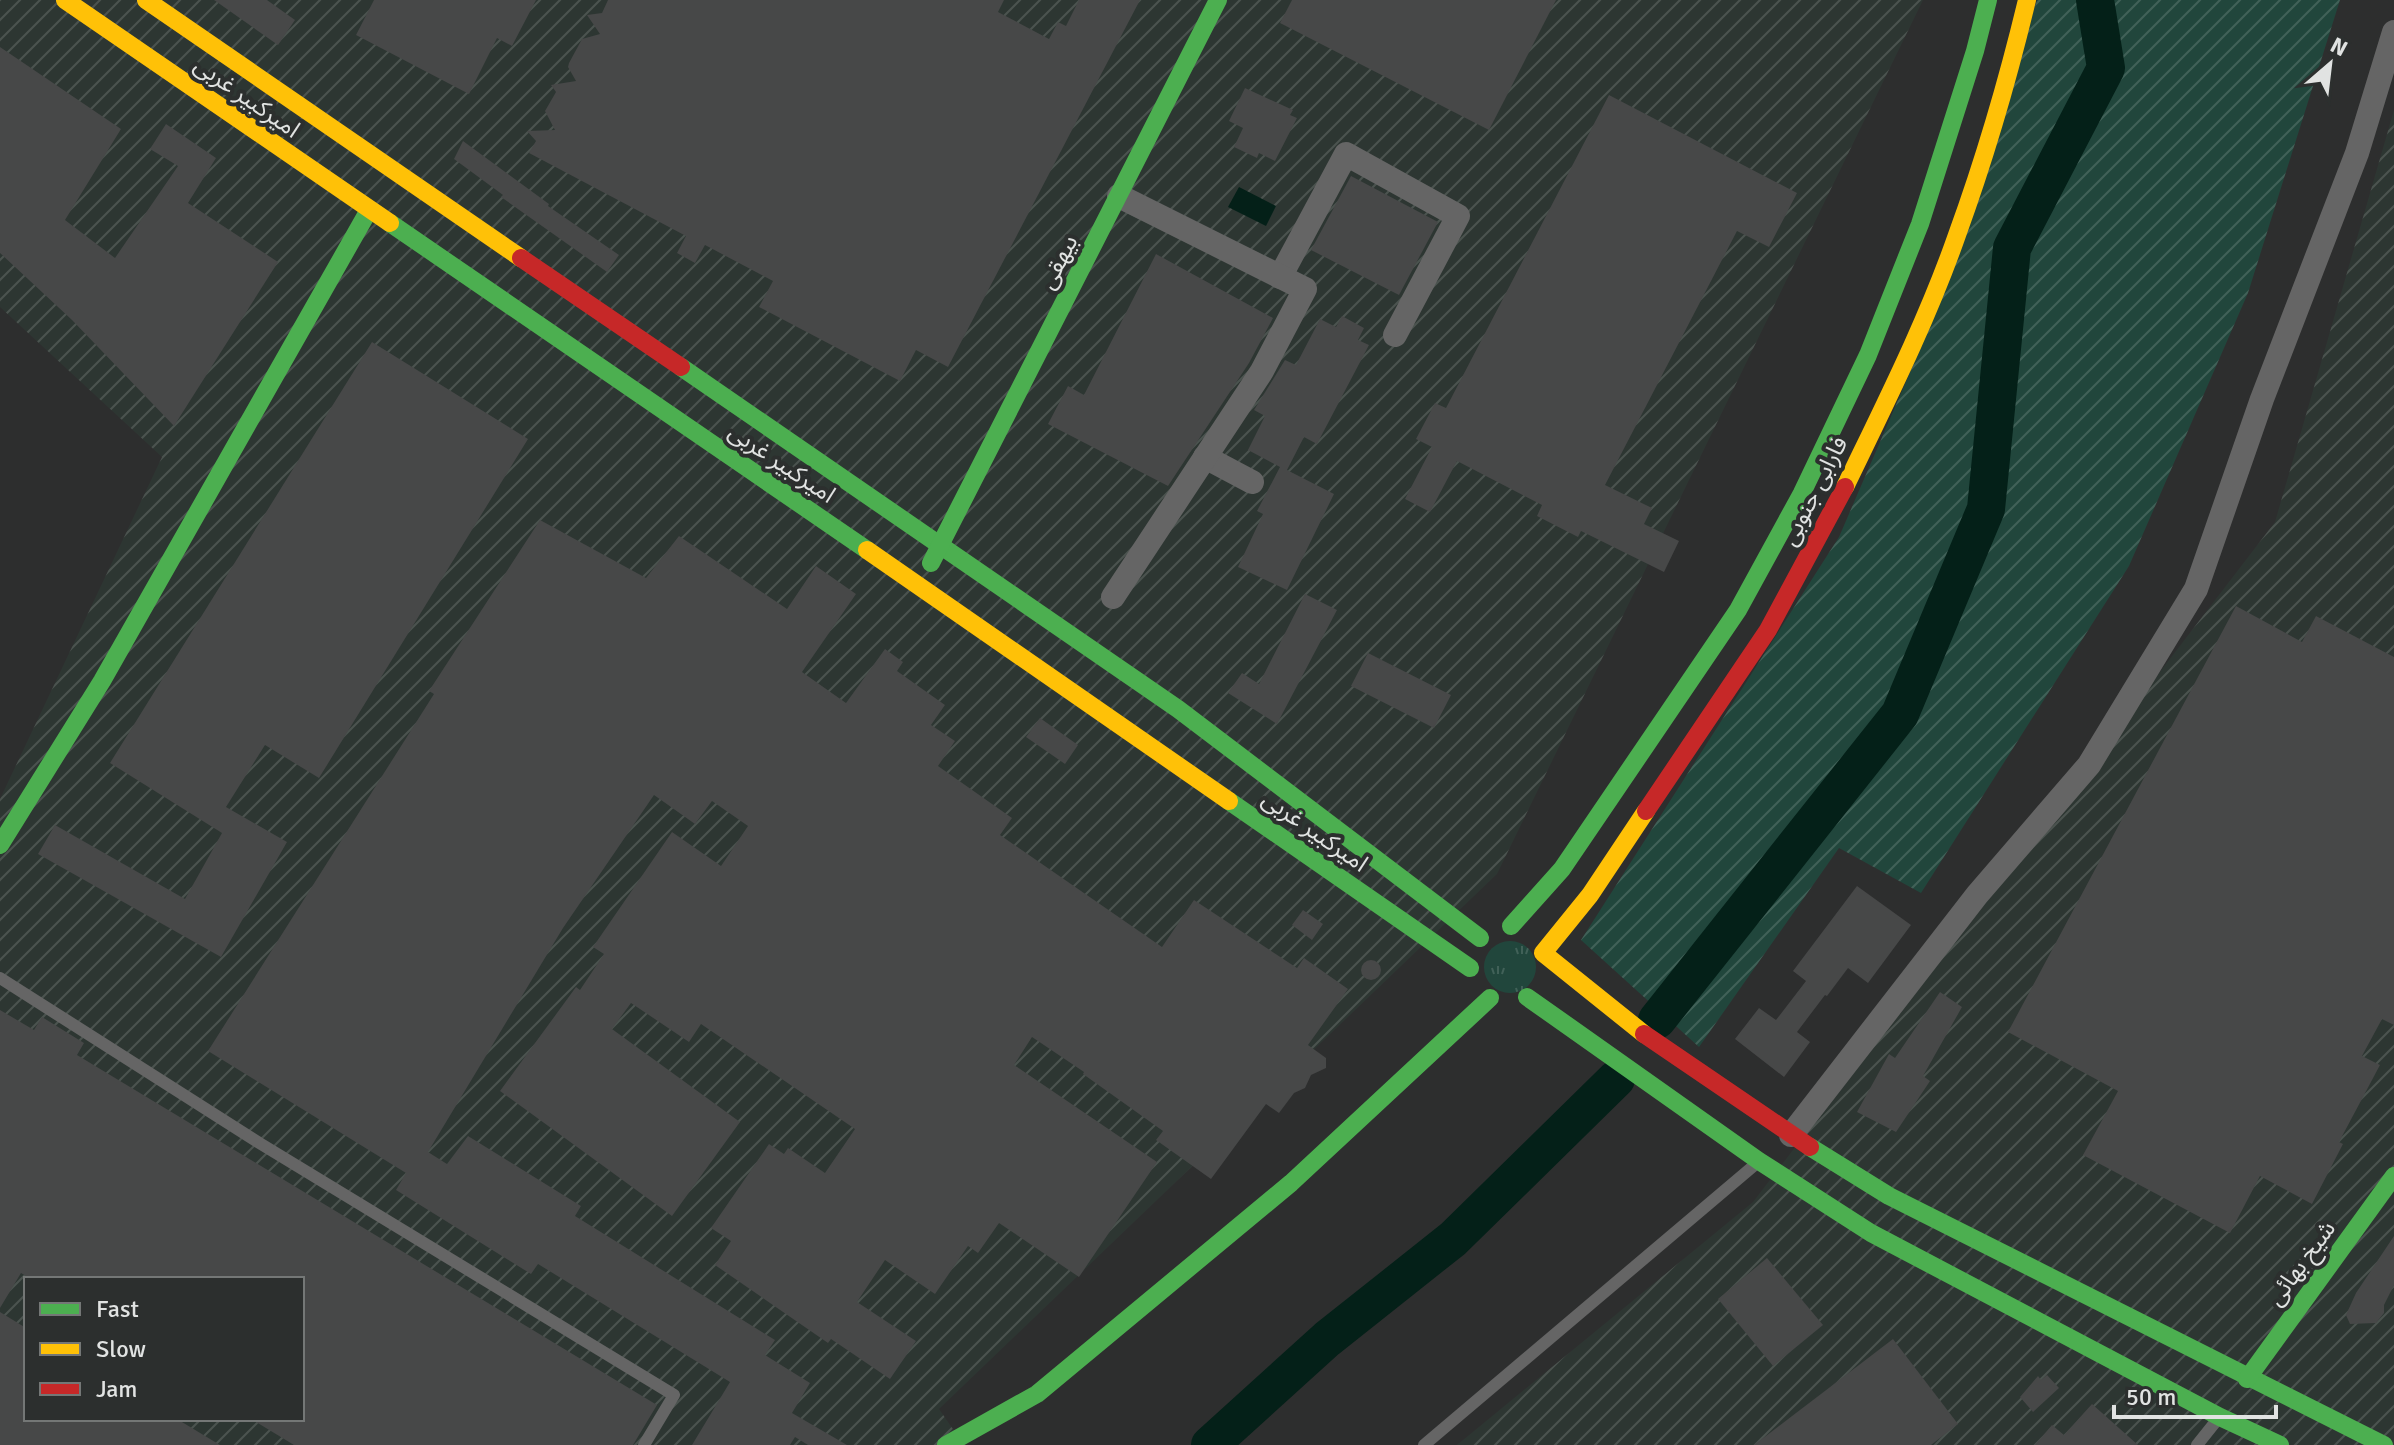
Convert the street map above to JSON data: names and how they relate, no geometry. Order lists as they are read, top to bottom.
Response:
{
  "streets": {
    "street": [
      "امیرکبیر غربی",
      "بیهقی",
      "فارابی جنوبی",
      "شیخ بهائی"
    ]
  },
  "crossings": [
    ["امیرکبیر غربی", "بیهقی"],
    ["امیرکبیر غربی", "فارابی جنوبی"]
  ],
  "legend": ["Fast", "Slow", "Jam"],
  "scale_bar": "50 m",
  "north": "top right"
}
